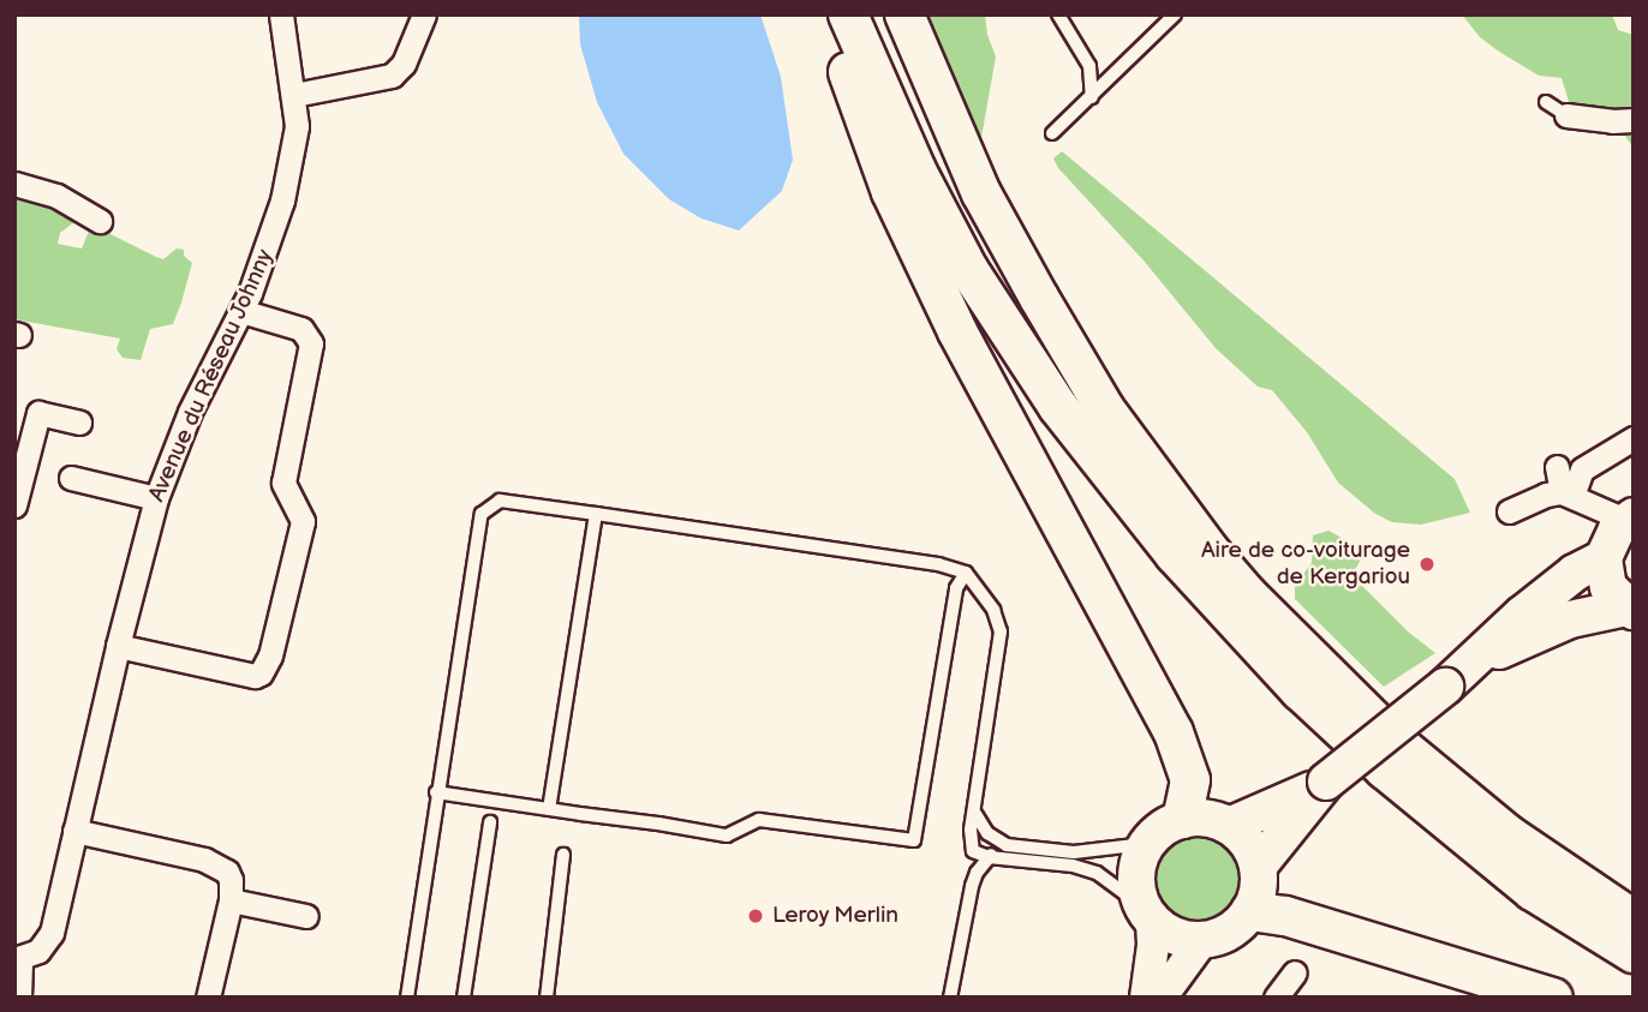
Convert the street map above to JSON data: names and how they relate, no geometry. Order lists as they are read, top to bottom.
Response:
{
  "streets": {
    "street": ["Avenue du Réseau Johnny"]
  },
  "places": ["Aire de co-voiturage de Kergariou", "Leroy Merlin"]
}
